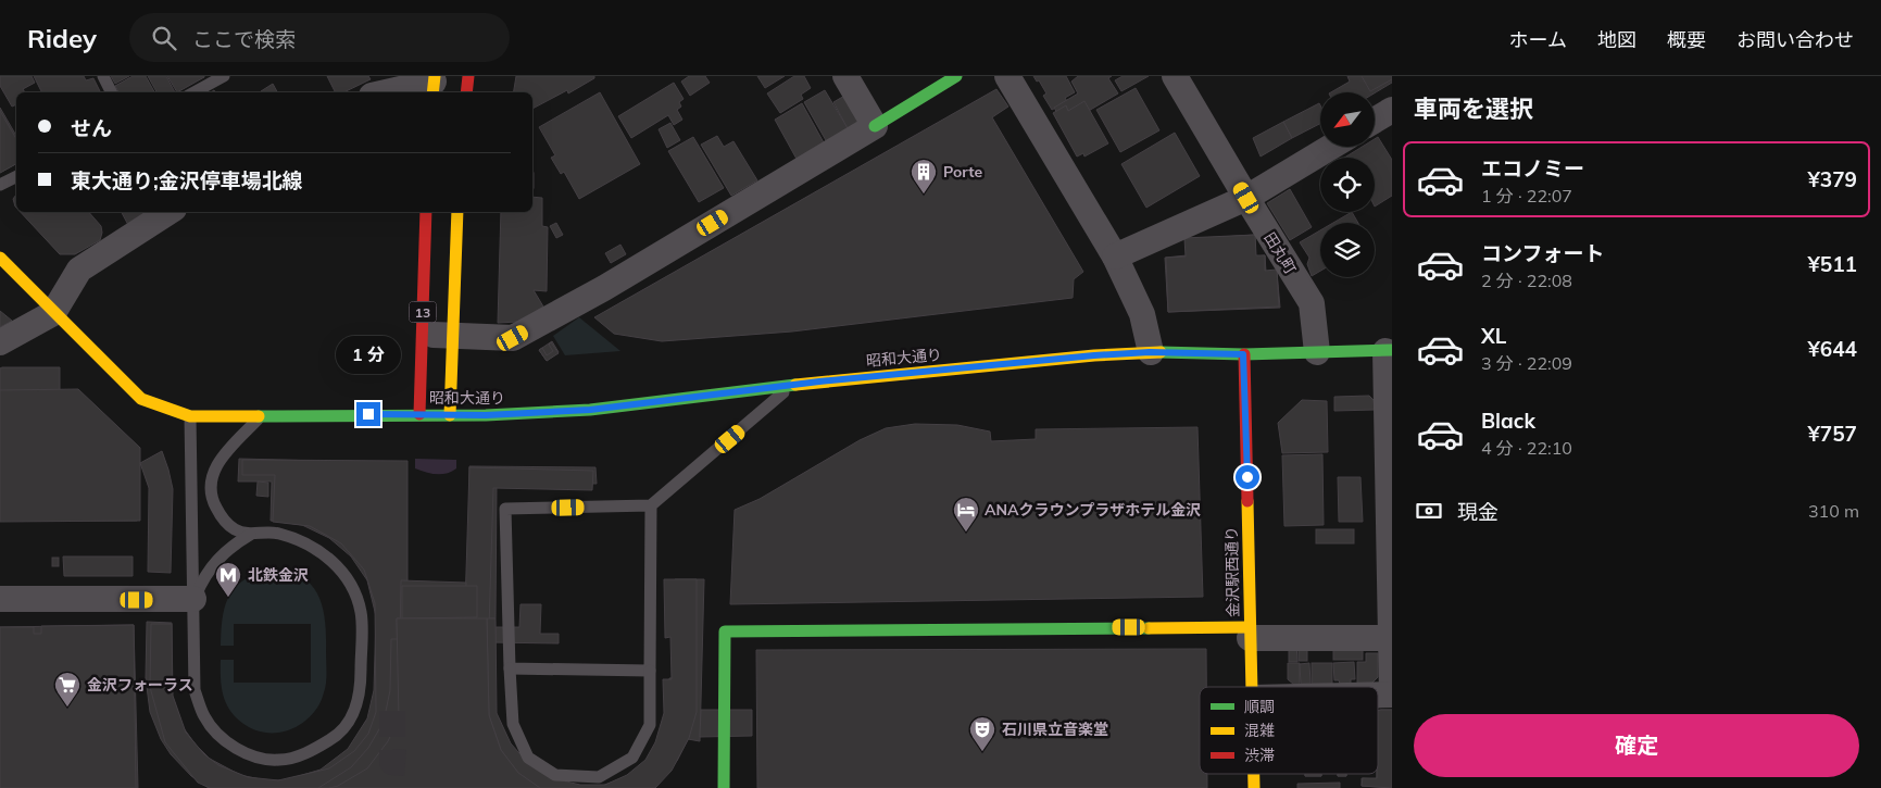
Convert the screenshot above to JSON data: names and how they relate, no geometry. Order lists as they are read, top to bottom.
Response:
{
  "streets": {
    "main road": ["13", "昭和大通り", "金沢駅西通り"],
    "street": ["田丸町"]
  },
  "crossings": [
    ["田丸町", "昭和大通り"],
    ["13", "昭和大通り"],
    ["昭和大通り", "金沢駅西通り"]
  ],
  "places": {
    "building": ["Porte"],
    "hotel": ["ANAクラウンプラザホテル金沢"],
    "metro station": ["北鉄金沢"],
    "supermarket": ["金沢フォーラス"],
    "theatre": ["石川県立音楽堂"]
  },
  "legend": ["順調", "混雑", "渋滞"],
  "north": "bottom left",
  "page": {
    "header": "Ridey",
    "search": "ここで検索",
    "nav": [
      "ホーム",
      "地図",
      "概要",
      "お問い合わせ"
    ],
    "heading": "車両を選択",
    "banner": ["せん", "東大通り;金沢停車場北線"],
    "list": [
      {
        "name": "エコノミー",
        "note": "1 分 · 22:07",
        "value": "¥379"
      },
      {
        "name": "コンフォート",
        "note": "2 分 · 22:08",
        "value": "¥511"
      },
      {
        "name": "XL",
        "note": "3 分 · 22:09",
        "value": "¥644"
      },
      {
        "name": "Black",
        "note": "4 分 · 22:10",
        "value": "¥757"
      }
    ],
    "bubble": "1 分",
    "pay": ["現金", "310 m"],
    "buttons": "確定"
  }
}
